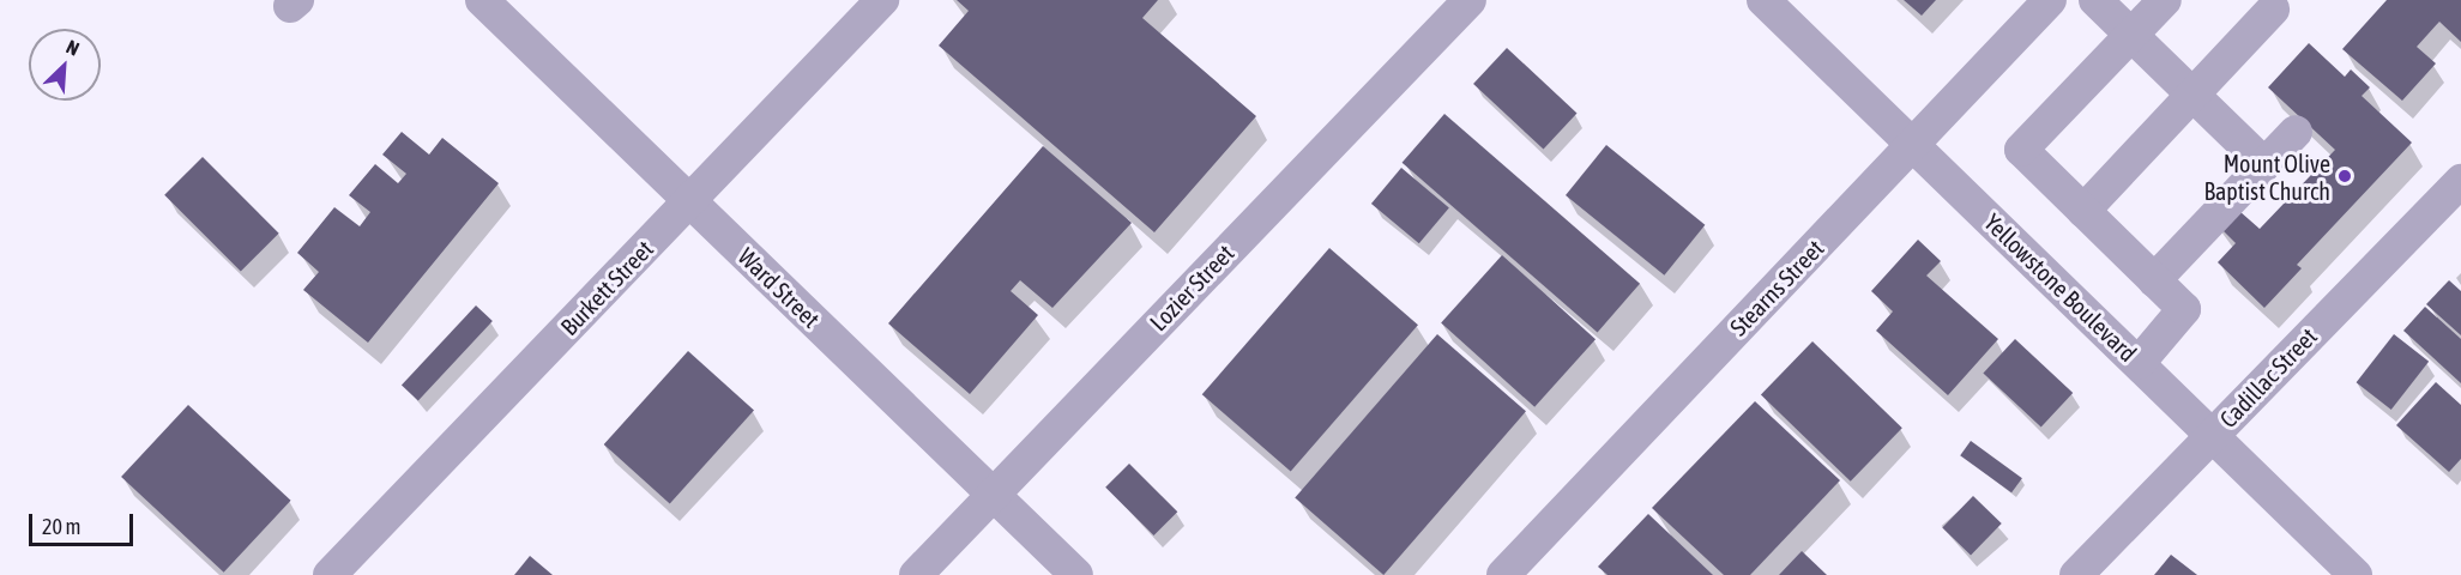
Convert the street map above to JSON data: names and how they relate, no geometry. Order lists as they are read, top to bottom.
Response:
{
  "streets": {
    "street": [
      "Burkett Street",
      "Ward Street",
      "Lozier Street",
      "Stearns Street",
      "Yellowstone Boulevard",
      "Cadillac Street"
    ]
  },
  "crossings": [
    ["Burkett Street", "Ward Street"],
    ["Ward Street", "Lozier Street"],
    ["Stearns Street", "Yellowstone Boulevard"],
    ["Yellowstone Boulevard", "Cadillac Street"]
  ],
  "places": ["Mount Olive Baptist Church"],
  "scale_bar": "20 m",
  "north": "top right"
}
